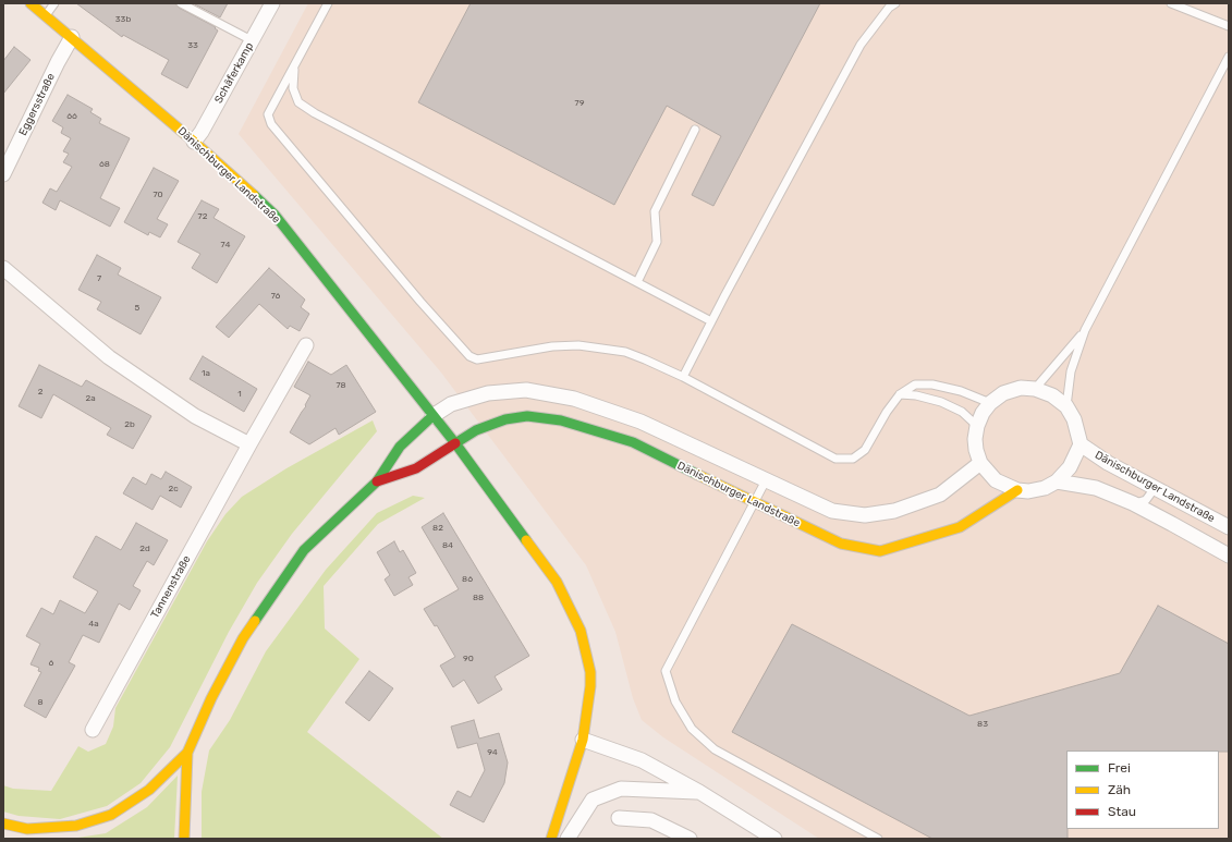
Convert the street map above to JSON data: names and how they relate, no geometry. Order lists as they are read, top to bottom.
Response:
{
  "streets": {
    "main road": ["Dänischburger Landstraße"],
    "street": ["Schäferkamp", "Eggersstraße", "Tannenstraße"]
  },
  "crossings": [
    ["Schäferkamp", "Dänischburger Landstraße"],
    ["Eggersstraße", "Dänischburger Landstraße"]
  ],
  "house_numbers": [
    "33b",
    "33",
    "79",
    "66",
    "68",
    "70",
    "72",
    "74",
    "7",
    "76",
    "5",
    "1a",
    "78",
    "2",
    "1",
    "2a",
    "2b",
    "2c",
    "82",
    "84",
    "2d",
    "86",
    "88",
    "4a",
    "90",
    "6",
    "8",
    "83",
    "94"
  ],
  "legend": ["Frei", "Zäh", "Stau"]
}
